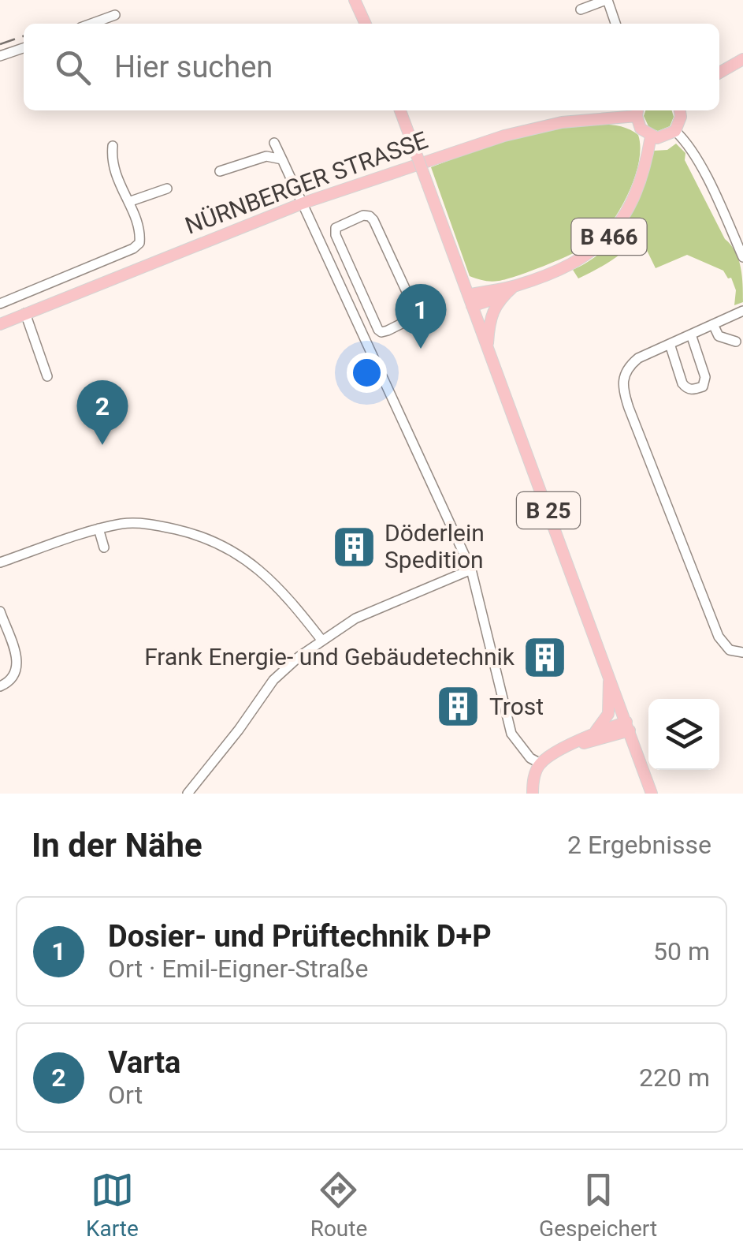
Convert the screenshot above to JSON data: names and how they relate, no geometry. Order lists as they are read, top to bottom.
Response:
{
  "streets": {
    "main road": ["NÜRNBERGER STRASSE", "B 466", "B 25"]
  },
  "crossings": [
    ["B 466", "B 25"]
  ],
  "places": {
    "building": ["Döderlein Spedition", "Frank Energie- und Gebäudetechnik", "Trost"]
  },
  "page": {
    "search": "Hier suchen",
    "pins": ["1", "2"],
    "heading": ["In der Nähe", "2 Ergebnisse"],
    "list": [
      {
        "mark": "1",
        "name": "Dosier- und Prüftechnik D+P",
        "note": "Ort · Emil-Eigner-Straße",
        "value": "50 m"
      },
      {
        "mark": "2",
        "name": "Varta",
        "note": "Ort",
        "value": "220 m"
      }
    ],
    "nav": ["Karte", "Route", "Gespeichert"]
  }
}
